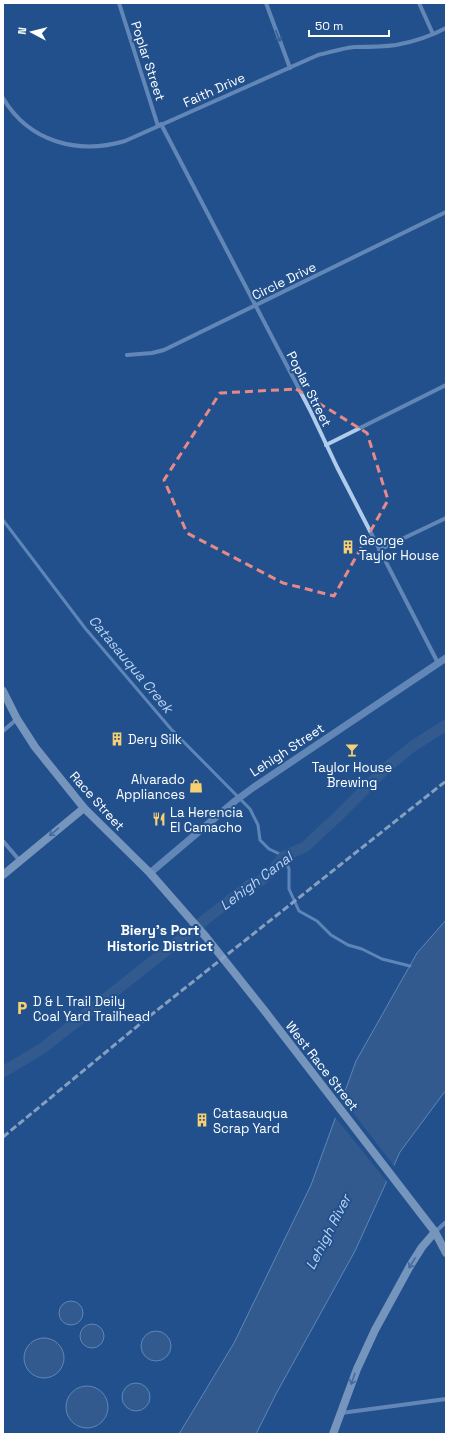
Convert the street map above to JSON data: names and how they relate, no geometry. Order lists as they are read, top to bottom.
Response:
{
  "streets": {
    "main road": ["Race Street", "West Race Street"],
    "street": [
      "Poplar Street",
      "Faith Drive",
      "Circle Drive",
      "Lehigh Street"
    ]
  },
  "crossings": [
    ["Poplar Street", "Faith Drive"],
    ["Poplar Street", "Circle Drive"],
    ["Poplar Street", "Lehigh Street"],
    ["Lehigh Street", "Race Street"],
    ["Race Street", "West Race Street"]
  ],
  "districts": ["Biery's Port Historic District"],
  "water": ["Catasauqua Creek", "Lehigh Canal", "Lehigh River"],
  "places": {
    "building": ["George Taylor House", "Dery Silk", "Catasauqua Scrap Yard"],
    "bar": ["Taylor House Brewing"],
    "shop": ["Alvarado Appliances"],
    "restaurant": ["La Herencia El Camacho"],
    "parking": ["D & L Trail Deily Coal Yard Trailhead"]
  },
  "scale_bar": "50 m",
  "north": "left"
}
